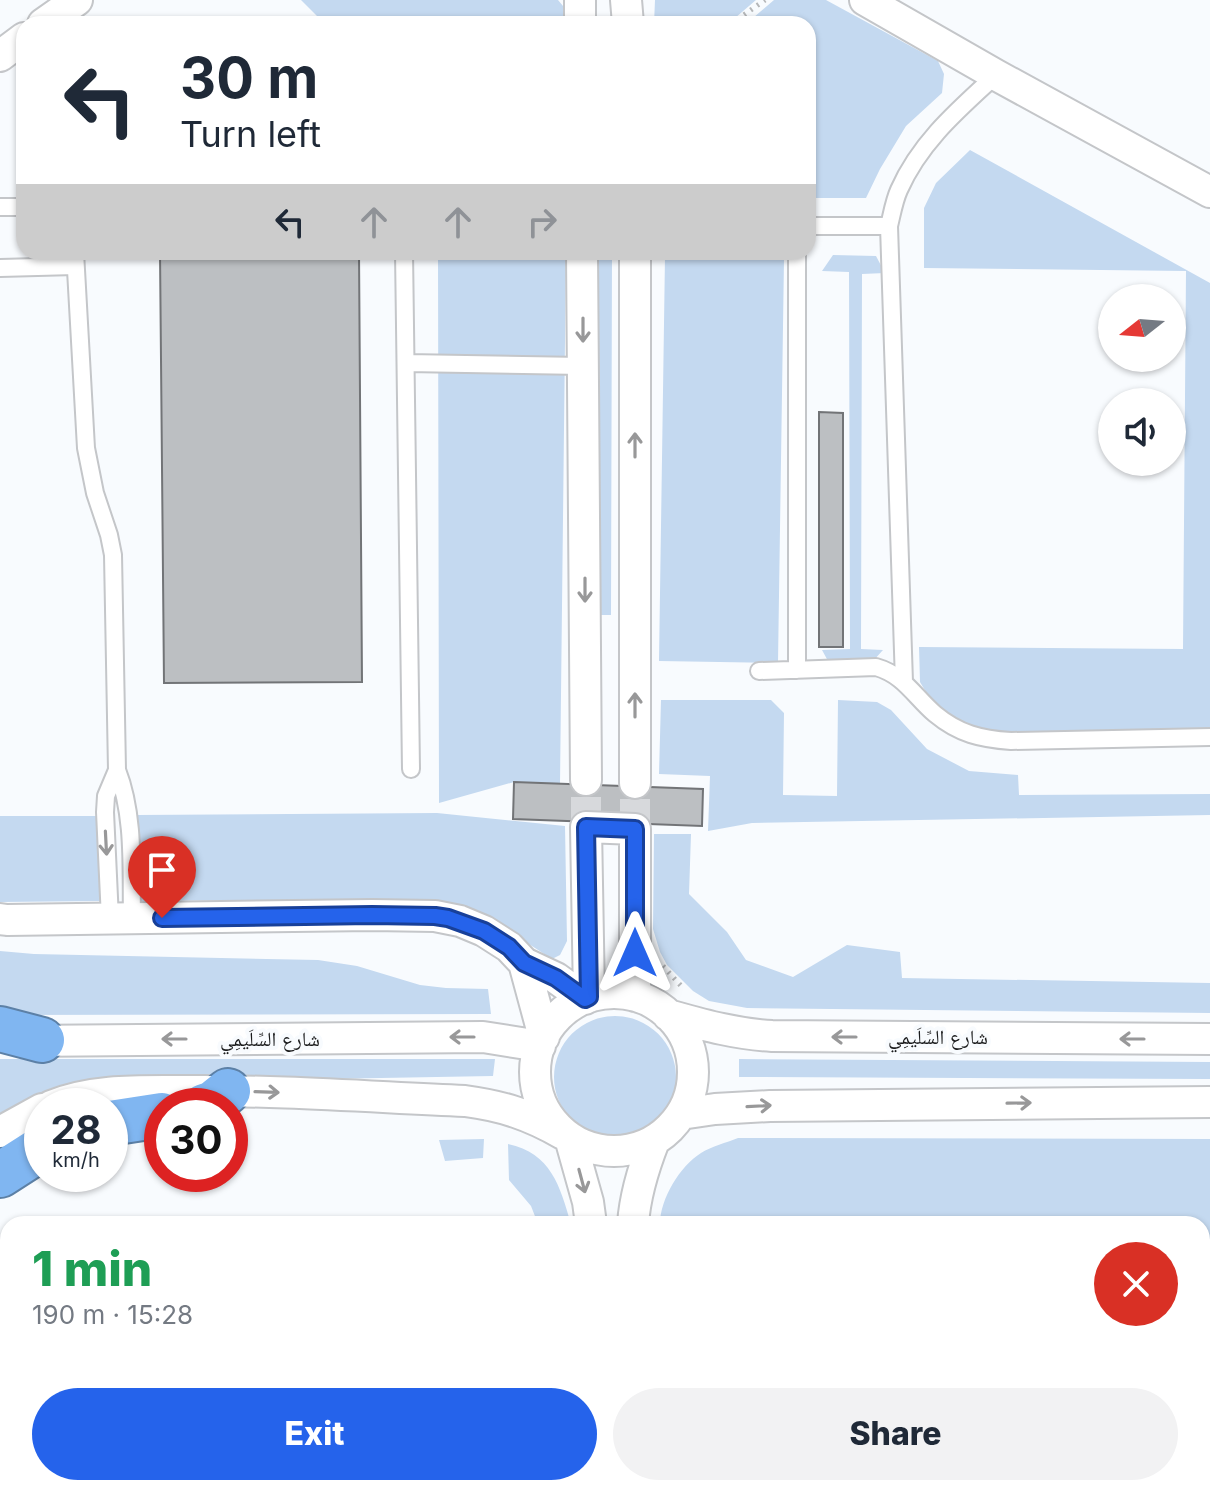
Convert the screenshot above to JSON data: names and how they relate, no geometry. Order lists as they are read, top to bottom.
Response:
{
  "streets": {
    "street": ["شارع السِّلَيمِي"]
  },
  "north": "left",
  "page": {
    "turn": ["30 m", "Turn left"],
    "speed": "28 km/h",
    "limit": "30",
    "heading": ["1 min", "190 m · 15:28"],
    "buttons": ["Exit", "Share"]
  }
}
